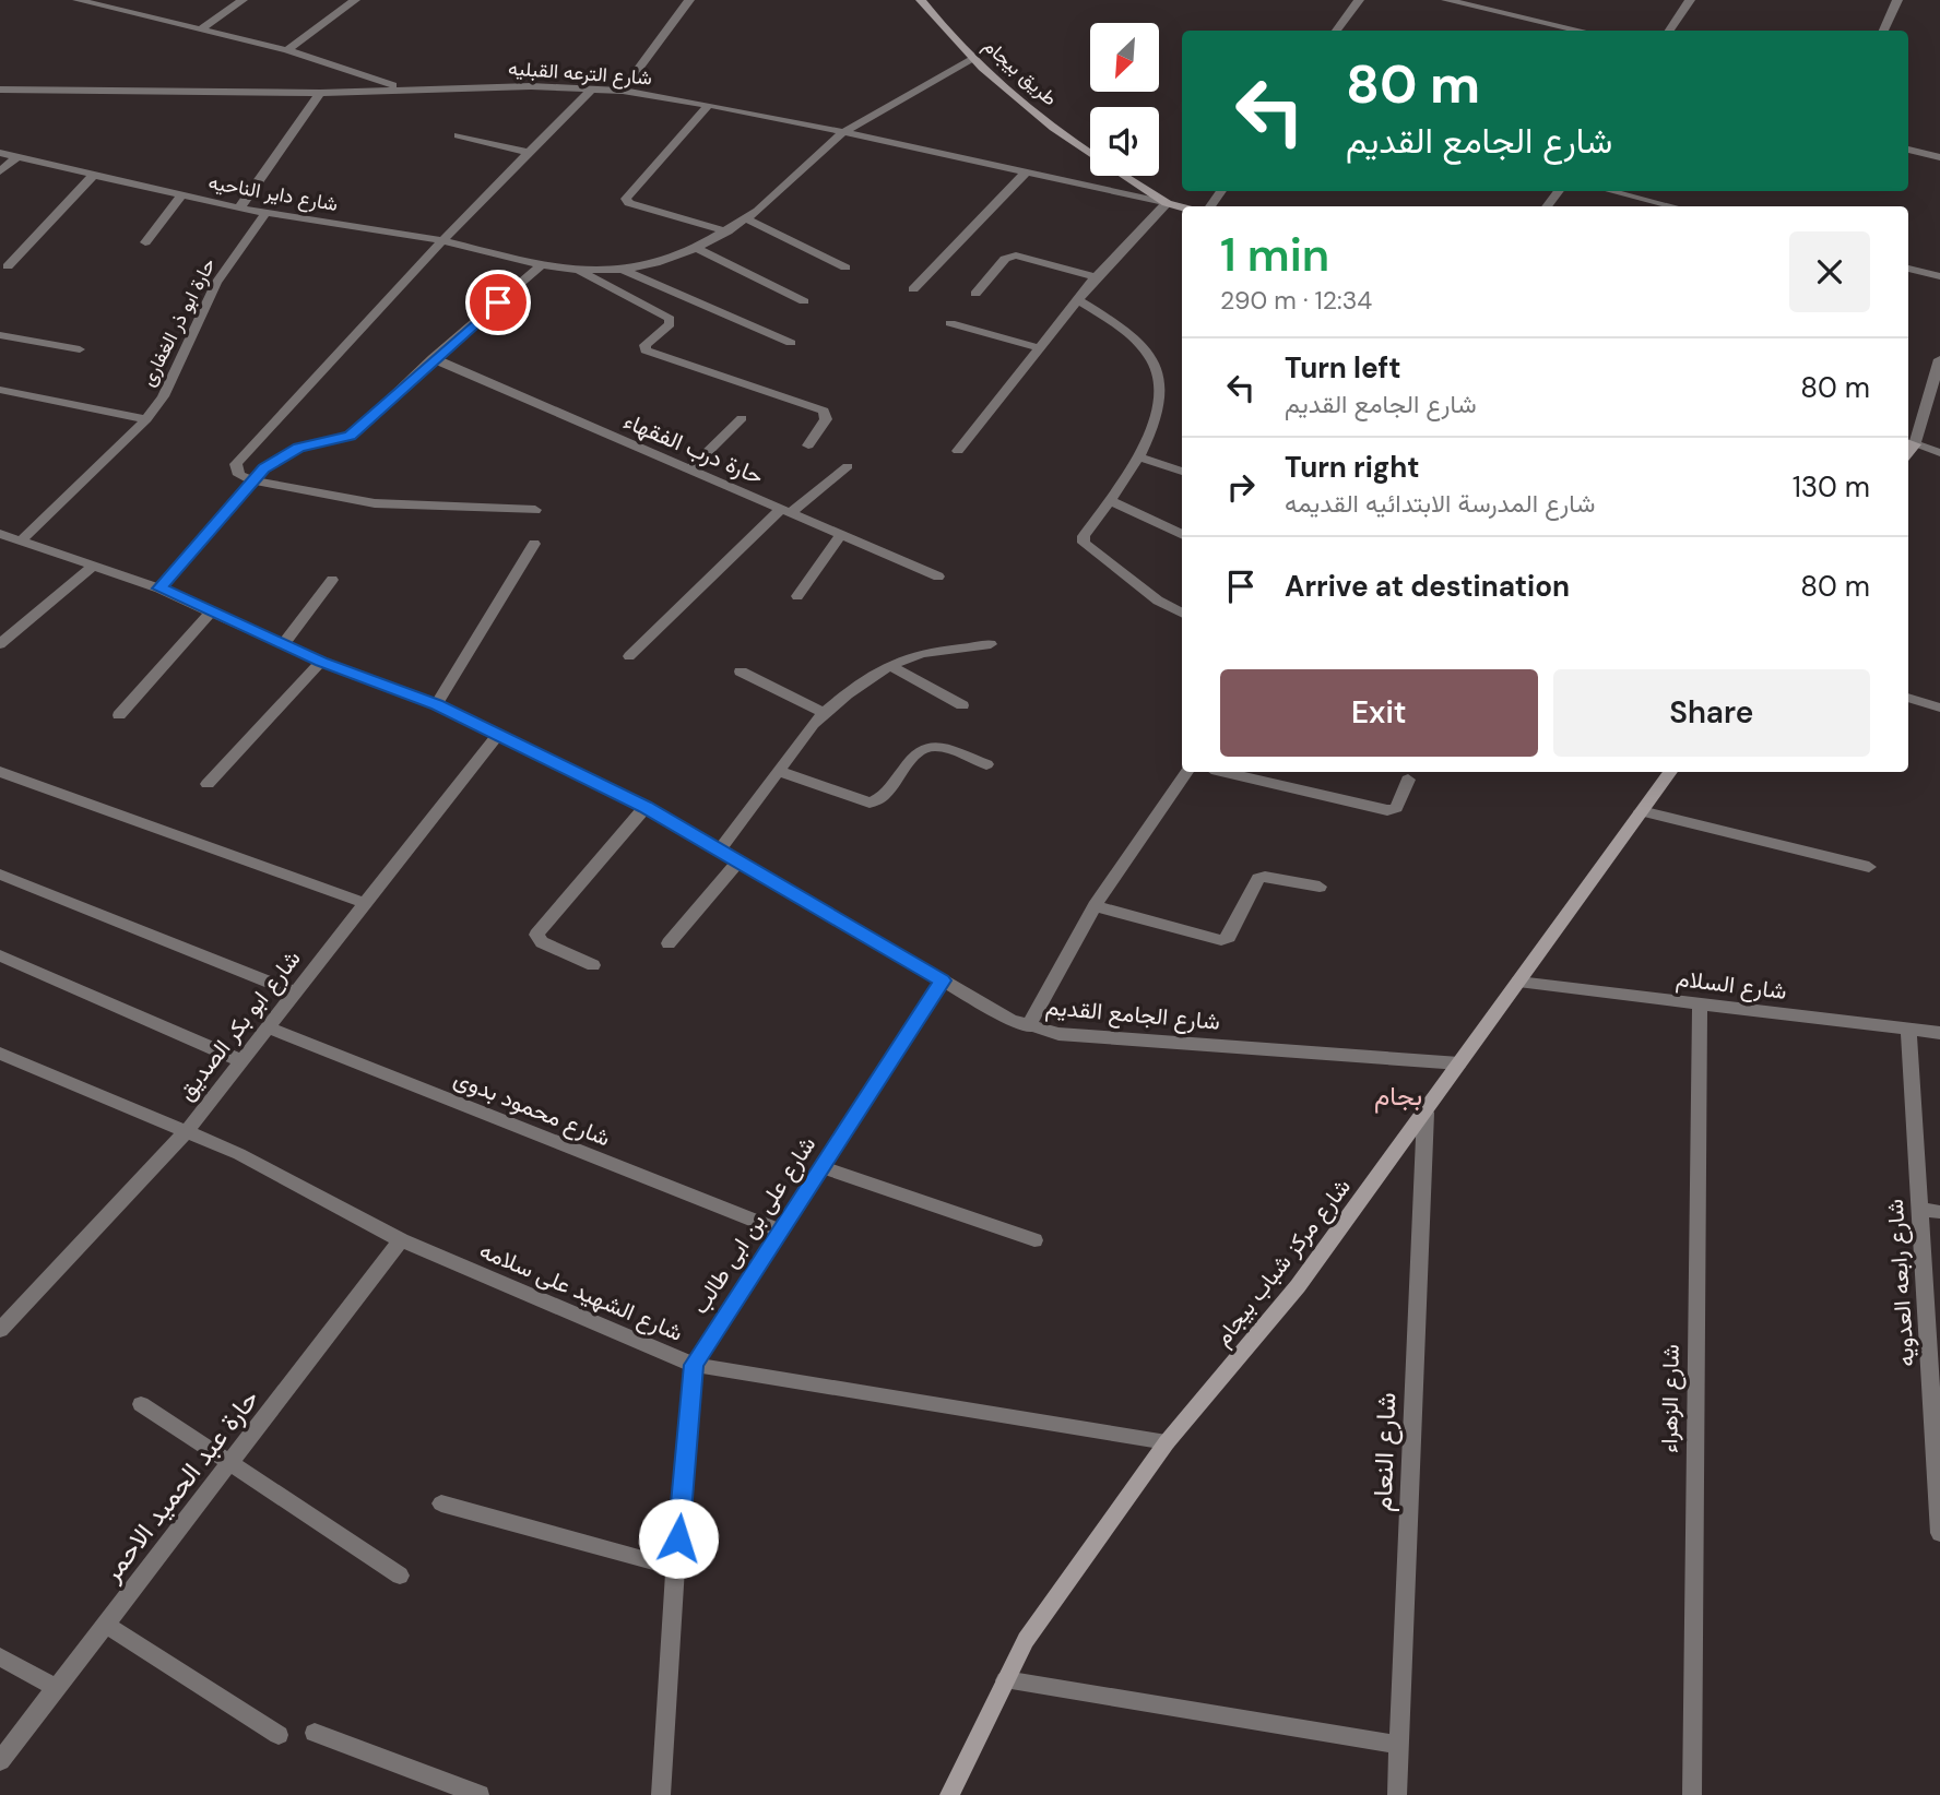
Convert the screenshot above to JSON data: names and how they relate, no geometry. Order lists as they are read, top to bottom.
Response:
{
  "streets": {
    "main road": ["طريق بيجام", "شارع الترعه القبليه", "شارع مركز شباب بيجام"],
    "street": [
      "شارع داير الناحيه",
      "حارة ابو ذر الغفارى",
      "حارة درب الفقهاء",
      "شارع السلام",
      "شارع الجامع القديم",
      "شارع ابو بكر الصديق",
      "شارع محمود بدوى",
      "شارع على بن ابى طالب",
      "شارع رابعه العدويه",
      "شارع الشهيد على سلامه",
      "شارع الزهراء",
      "شارع النعام",
      "حارة عبد الحميد الاحمر"
    ]
  },
  "crossings": [
    ["طريق بيجام", "شارع الترعه القبليه"],
    ["شارع داير الناحيه", "حارة ابو ذر الغفارى"],
    ["حارة ابو ذر الغفارى", "شارع الجامع القديم"],
    ["شارع السلام", "شارع مركز شباب بيجام"],
    ["شارع السلام", "شارع رابعه العدويه"],
    ["شارع السلام", "شارع الزهراء"],
    ["شارع الجامع القديم", "شارع ابو بكر الصديق"],
    ["شارع الجامع القديم", "شارع على بن ابى طالب"],
    ["شارع الجامع القديم", "شارع مركز شباب بيجام"],
    ["شارع ابو بكر الصديق", "شارع محمود بدوى"],
    ["شارع ابو بكر الصديق", "شارع الشهيد على سلامه"],
    ["شارع محمود بدوى", "شارع على بن ابى طالب"],
    ["شارع على بن ابى طالب", "شارع الشهيد على سلامه"],
    ["شارع مركز شباب بيجام", "شارع الشهيد على سلامه"],
    ["شارع مركز شباب بيجام", "شارع النعام"],
    ["شارع الشهيد على سلامه", "حارة عبد الحميد الاحمر"]
  ],
  "districts": ["بجام"],
  "north": "bottom left",
  "page": {
    "turn": ["80 m", "شارع الجامع القديم"],
    "heading": ["1 min", "290 m · 12:34"],
    "list": [
      {
        "name": "Turn left",
        "note": "شارع الجامع القديم",
        "value": "80 m"
      },
      {
        "name": "Turn right",
        "note": "شارع المدرسة الابتدائيه القديمه",
        "value": "130 m"
      },
      {
        "name": "Arrive at destination",
        "value": "80 m"
      }
    ],
    "buttons": ["Exit", "Share"]
  }
}
